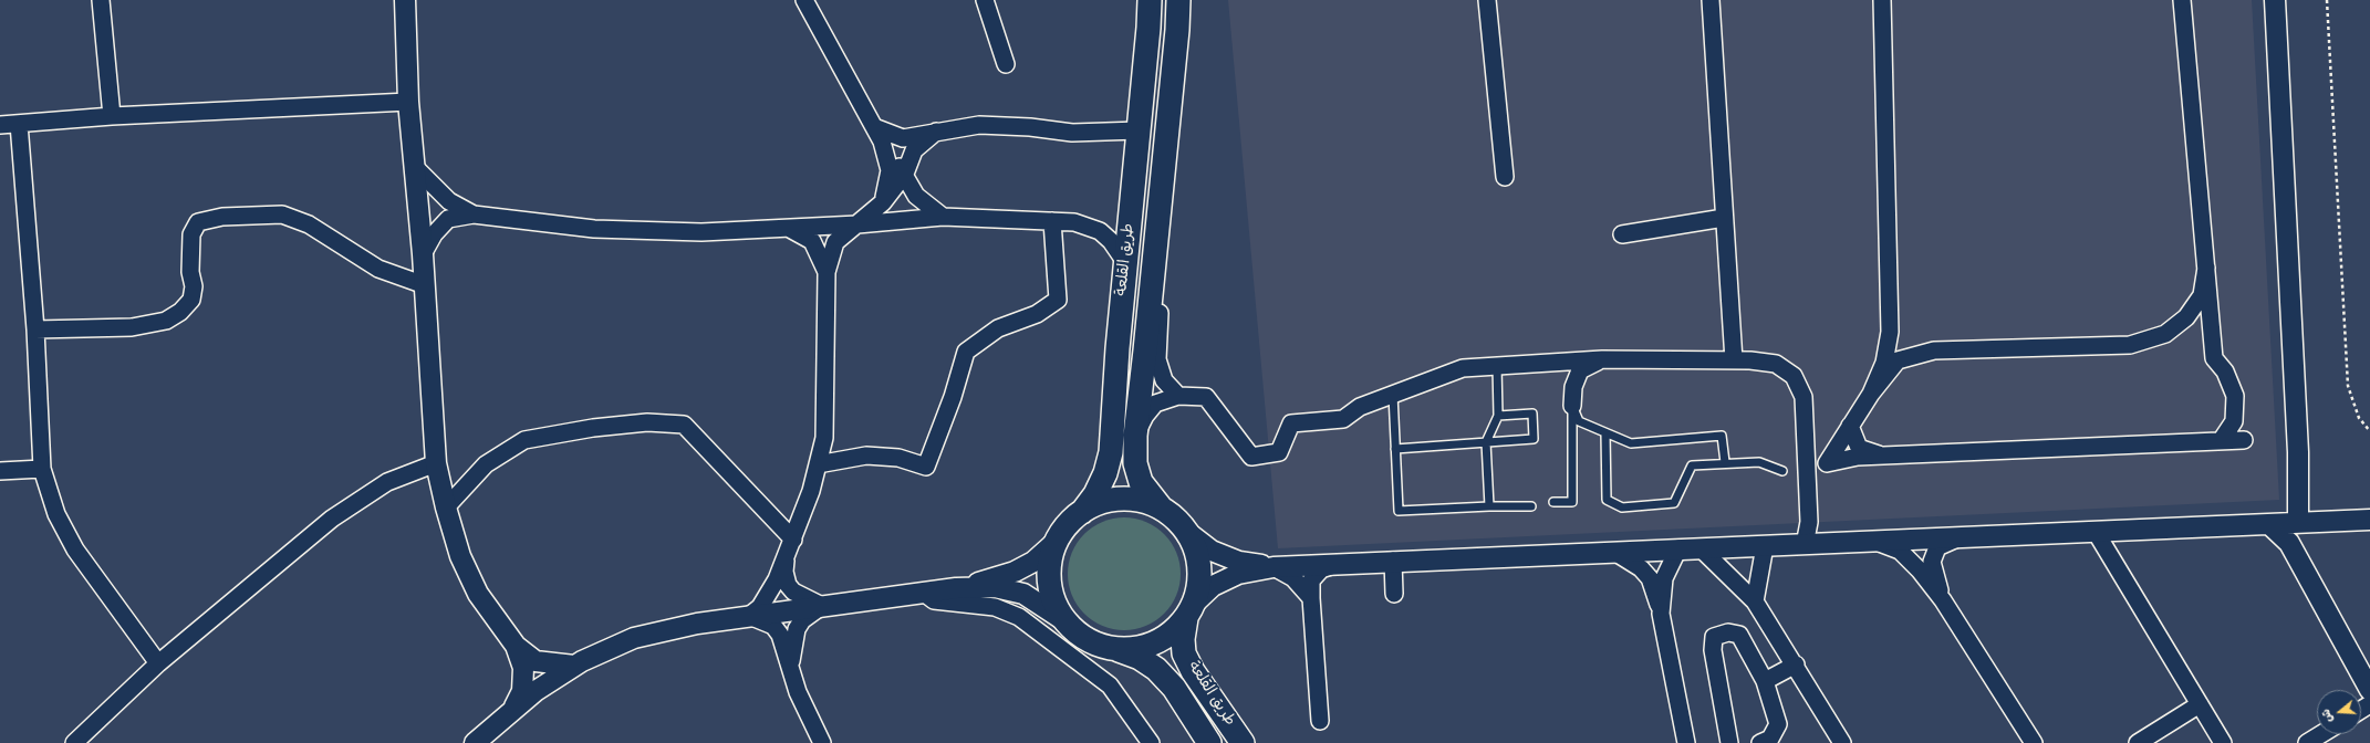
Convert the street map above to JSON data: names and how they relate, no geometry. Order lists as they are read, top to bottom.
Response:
{
  "streets": {
    "main road": ["طريق القلعة"]
  },
  "north": "left"
}
